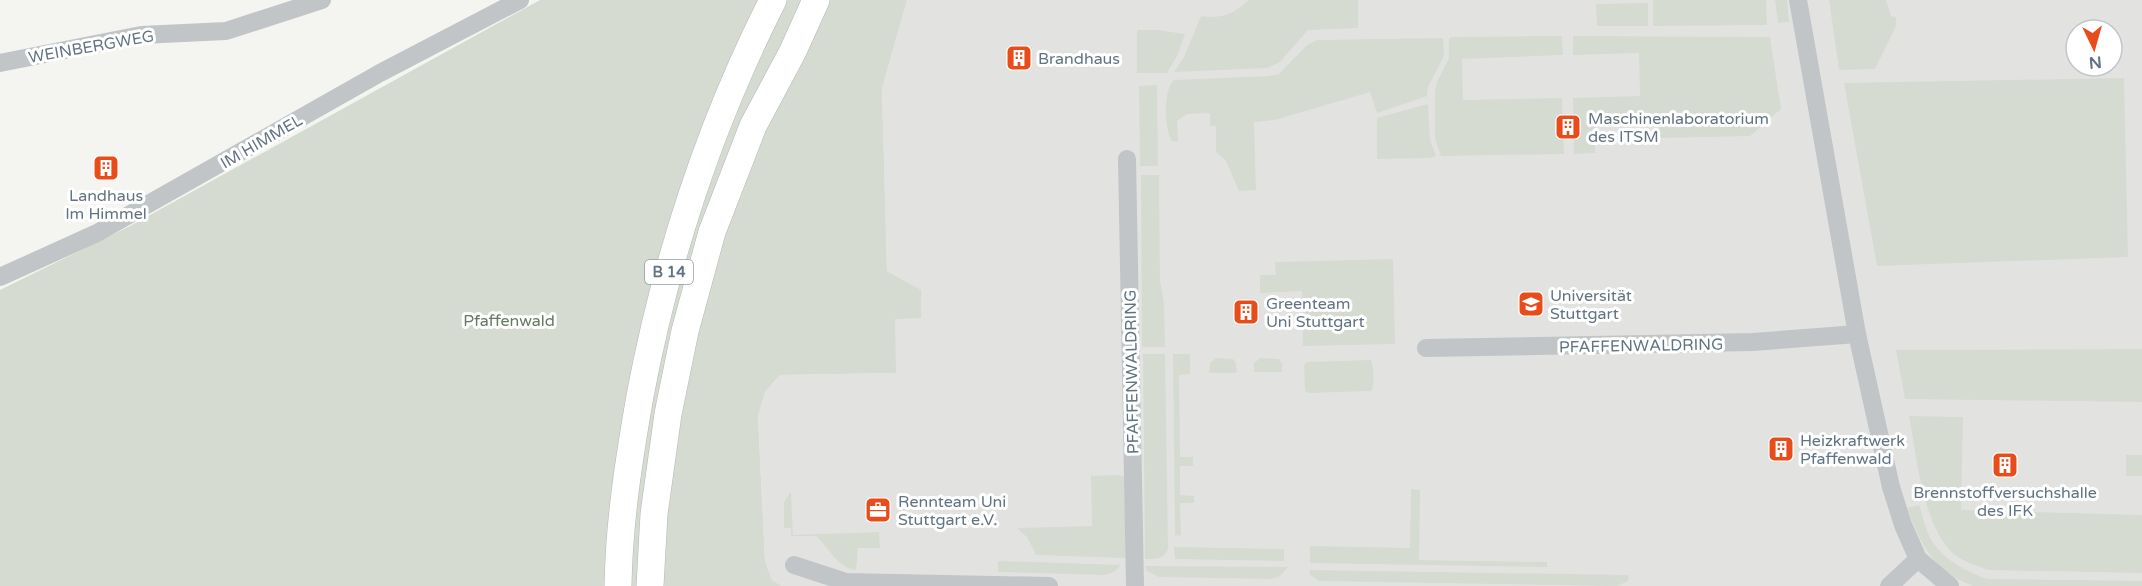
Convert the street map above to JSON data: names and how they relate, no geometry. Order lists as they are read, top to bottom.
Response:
{
  "streets": {
    "highway": ["B 14"],
    "street": ["WEINBERGWEG", "IM HIMMEL", "PFAFFENWALDRING"]
  },
  "parks": ["Pfaffenwald"],
  "places": {
    "building": [
      "Brandhaus",
      "Maschinenlaboratorium des ITSM",
      "Landhaus Im Himmel",
      "Greenteam Uni Stuttgart",
      "Heizkraftwerk Pfaffenwald",
      "Brennstoffversuchshalle des IFK"
    ],
    "school or university": ["Universität Stuttgart"],
    "office": ["Rennteam Uni Stuttgart e.V."]
  },
  "north": "bottom"
}
